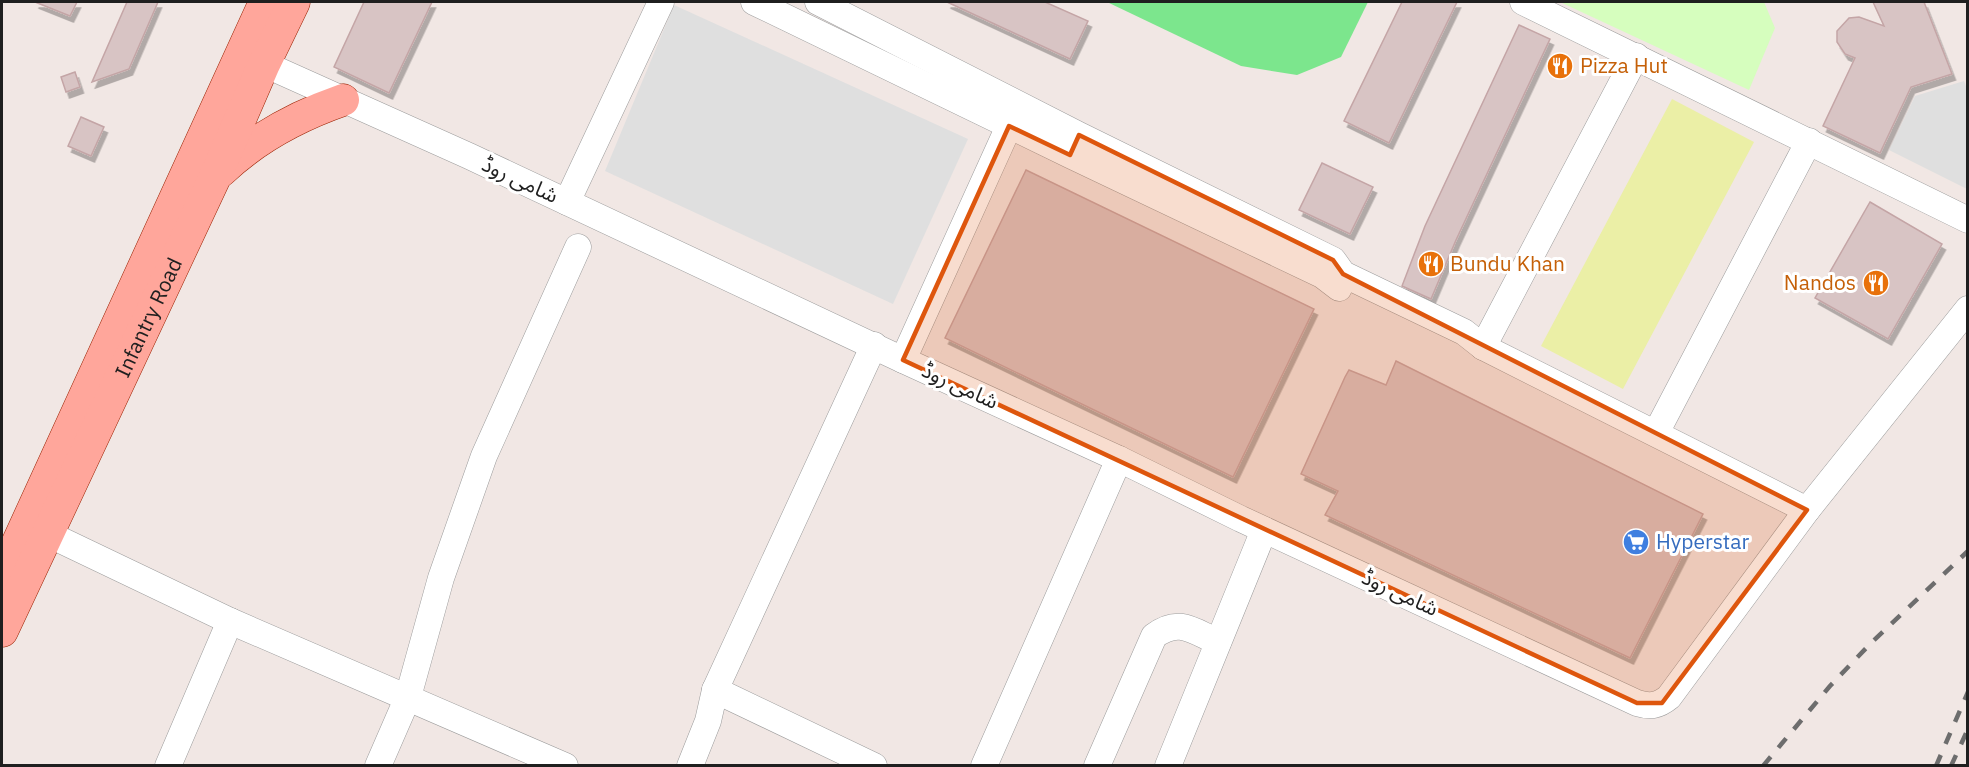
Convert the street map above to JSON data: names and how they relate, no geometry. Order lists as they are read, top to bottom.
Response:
{
  "streets": {
    "main road": ["Infantry Road"],
    "street": ["شامی روڈ"]
  },
  "crossings": [
    ["شامی روڈ", "Infantry Road"]
  ],
  "places": {
    "restaurant": ["Pizza Hut", "Bundu Khan", "Nandos"],
    "supermarket": ["Hyperstar"]
  }
}
